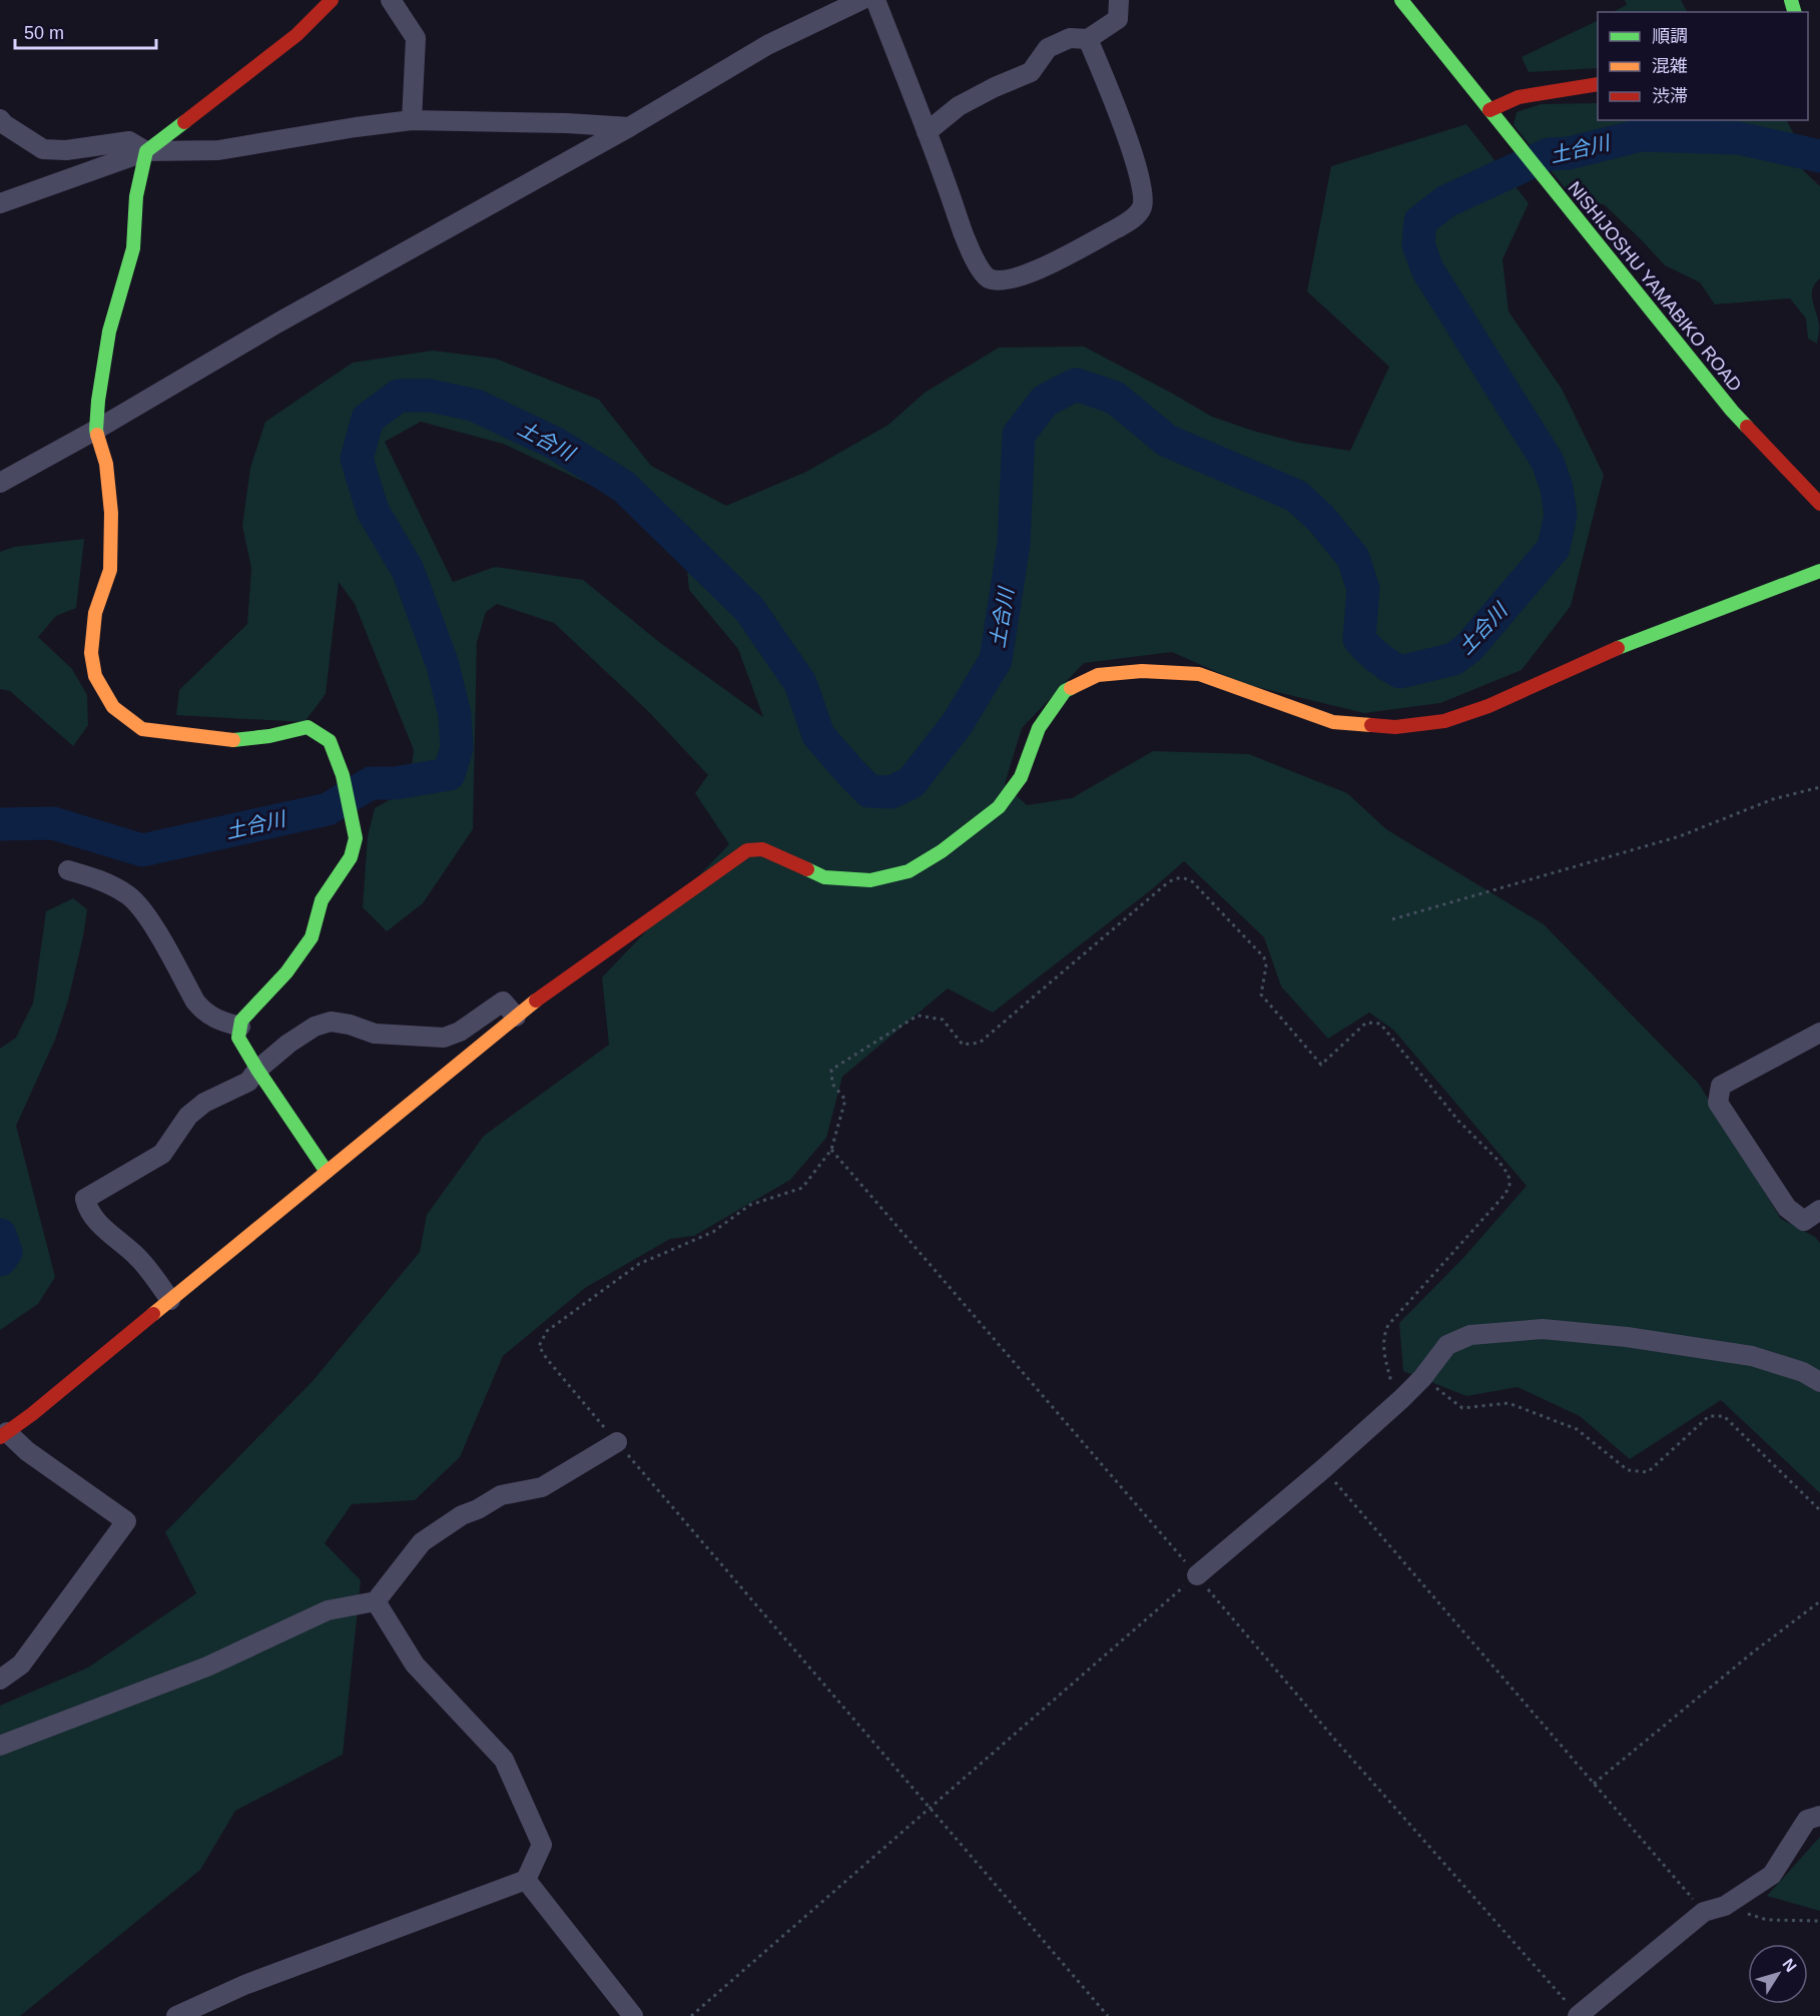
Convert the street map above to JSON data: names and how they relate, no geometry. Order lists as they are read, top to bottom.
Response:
{
  "streets": {
    "main road": ["NISHIJOSHU YAMABIKO ROAD"]
  },
  "water": ["土合川"],
  "legend": ["順調", "混雑", "渋滞"],
  "scale_bar": "50 m",
  "north": "top right"
}
